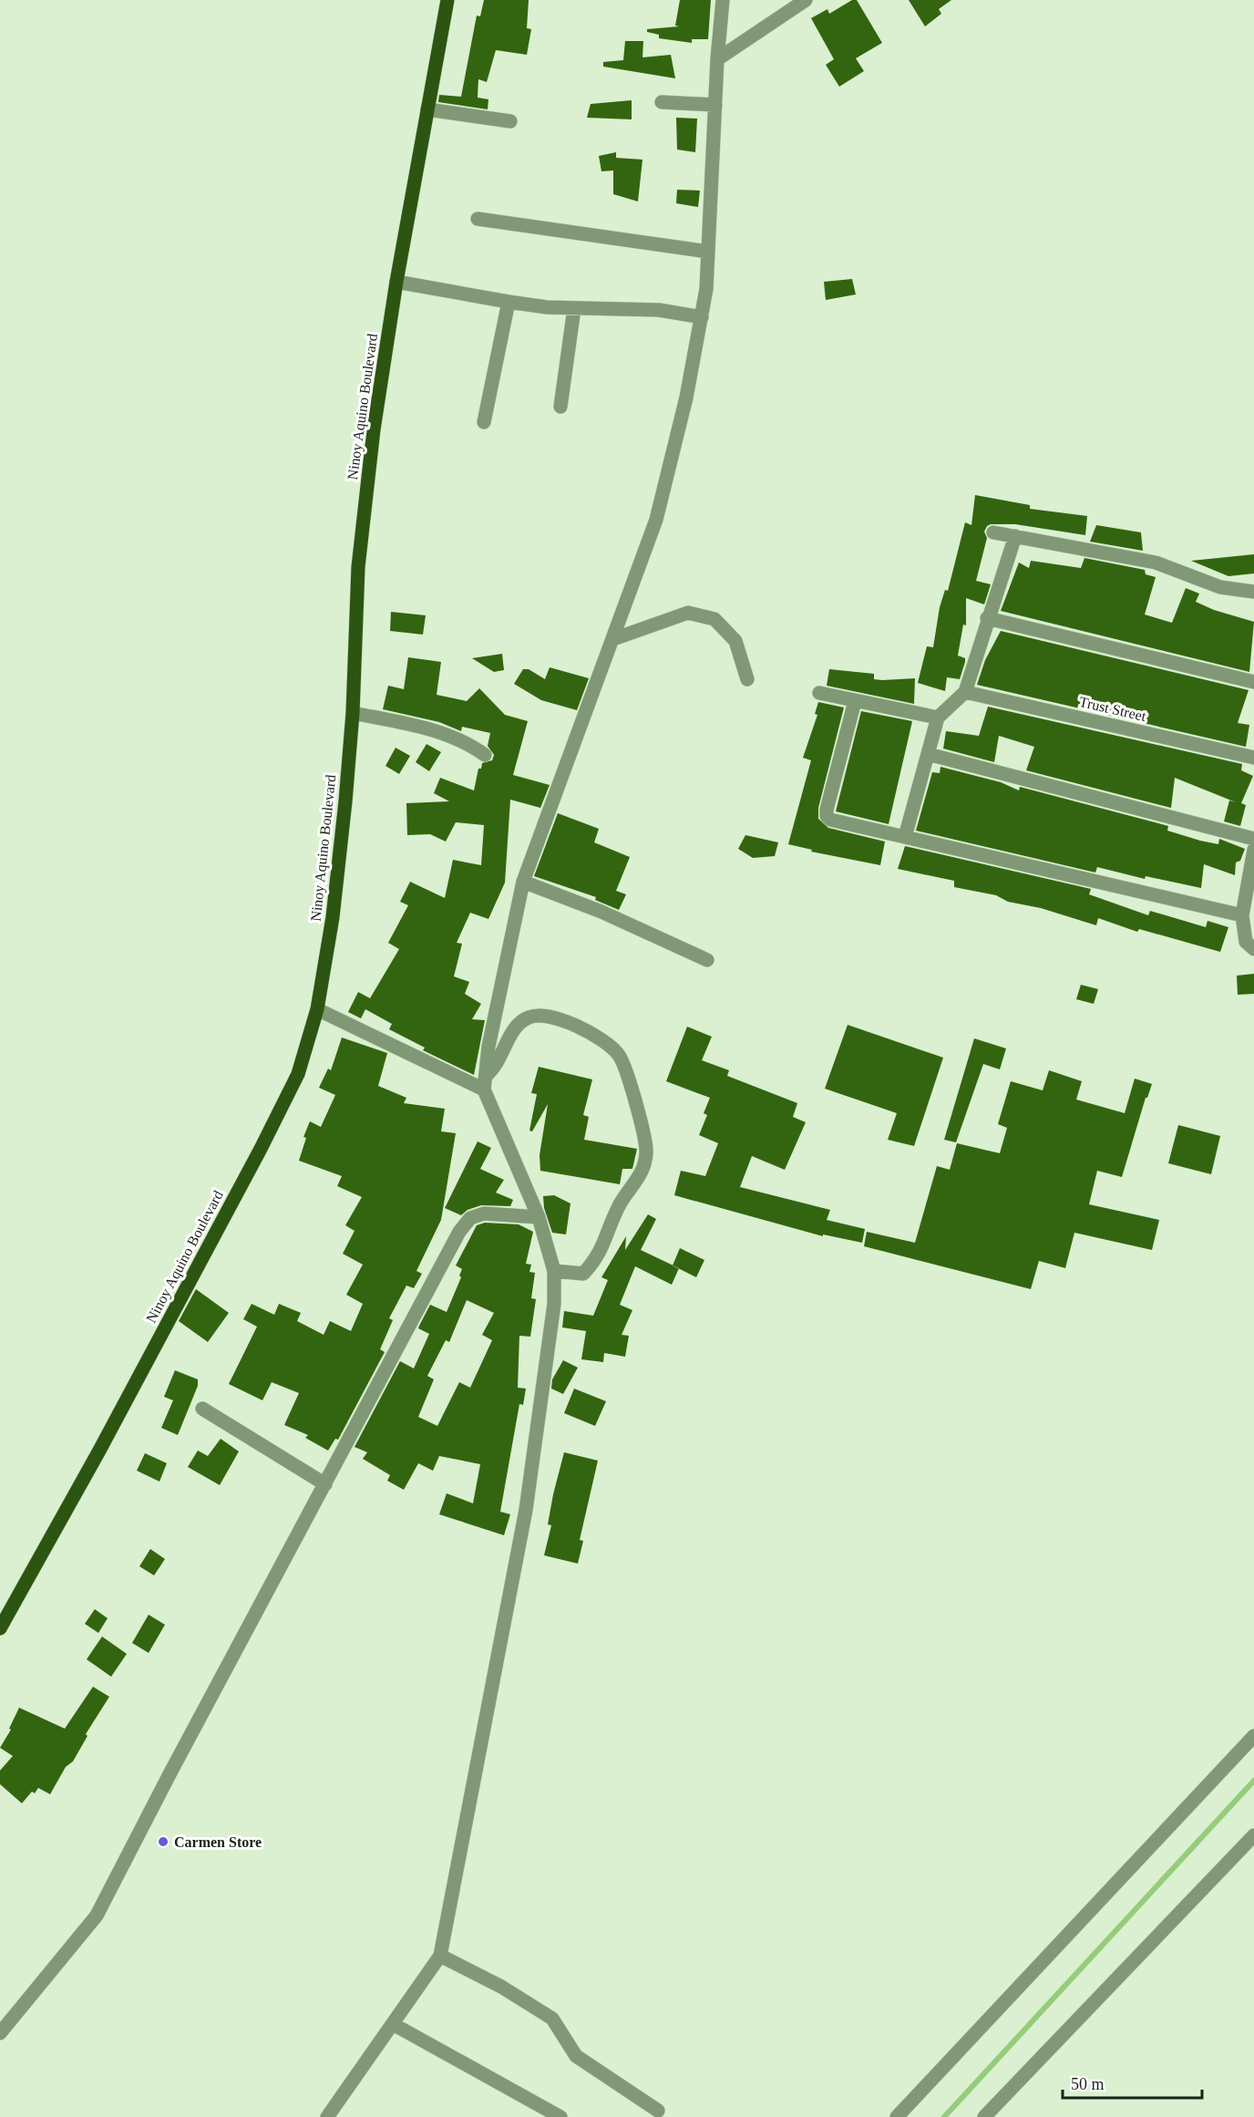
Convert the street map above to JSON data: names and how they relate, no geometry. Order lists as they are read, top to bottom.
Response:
{
  "streets": {
    "main road": ["Ninoy Aquino Boulevard"],
    "street": ["Trust Street"]
  },
  "places": ["Carmen Store"],
  "scale_bar": "50 m"
}
